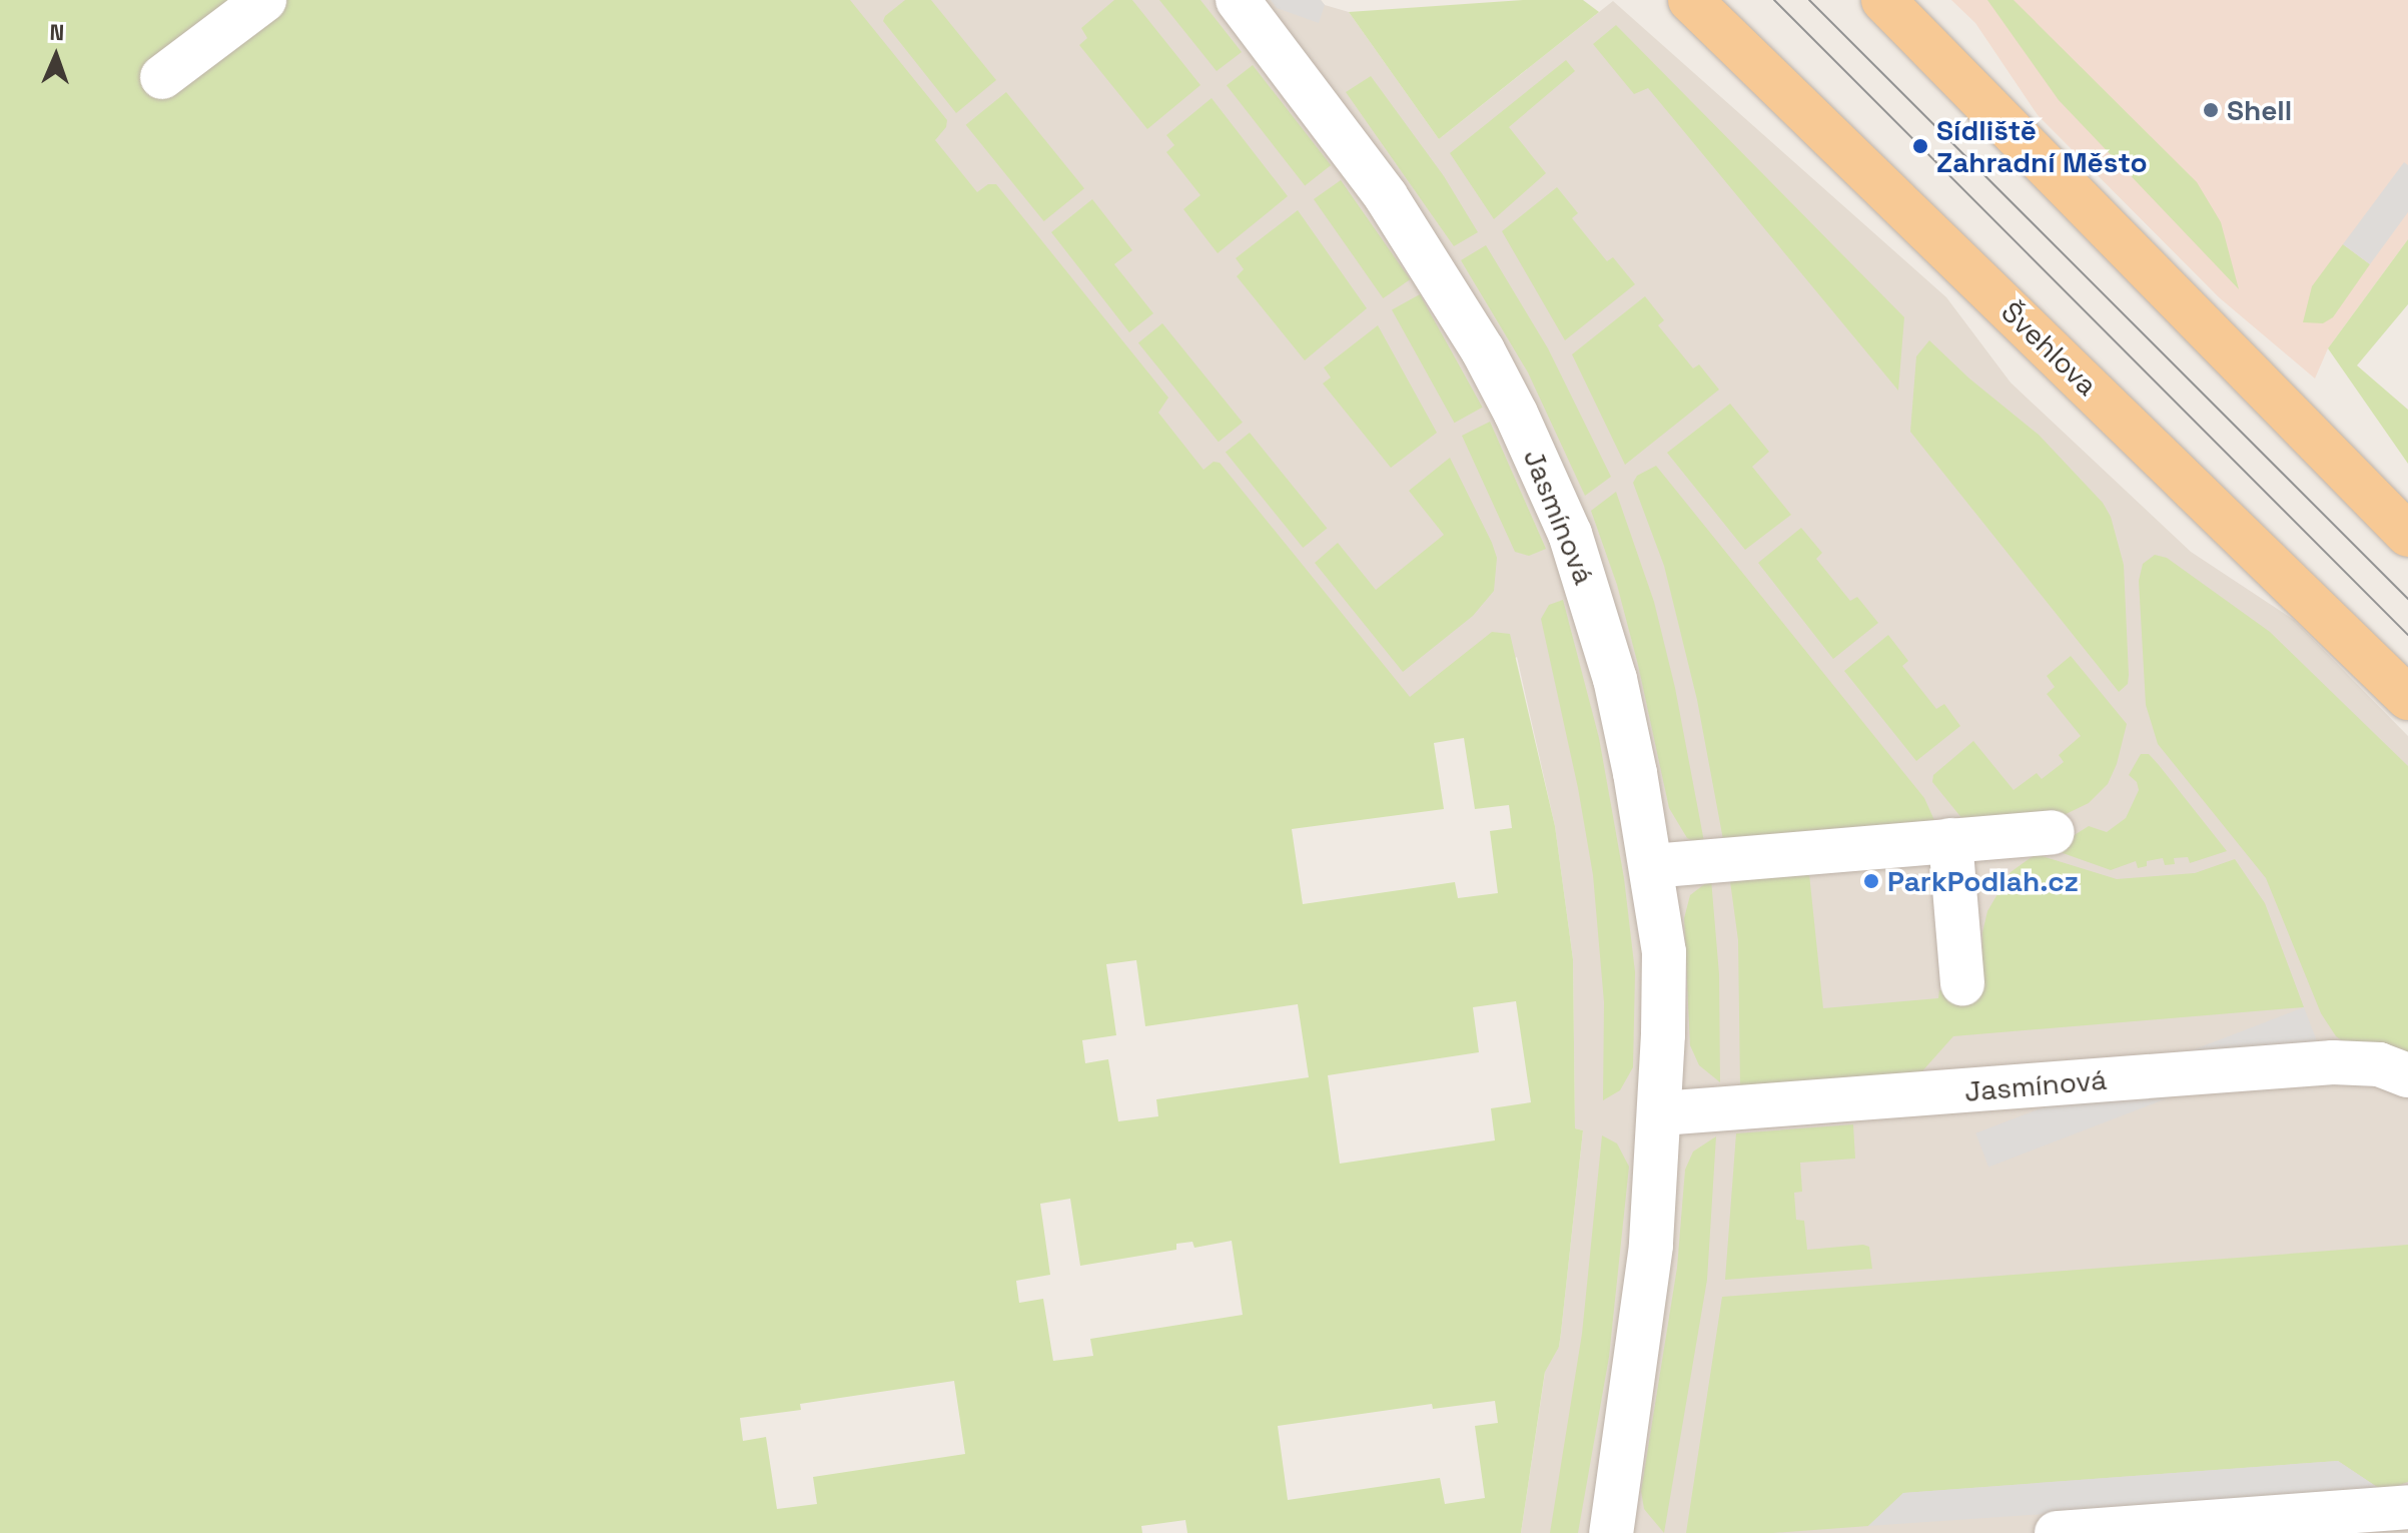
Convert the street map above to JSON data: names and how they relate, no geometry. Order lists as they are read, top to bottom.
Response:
{
  "streets": {
    "main road": ["Švehlova"],
    "street": ["Jasmínová"]
  },
  "places": ["Shell", "Sídliště Zahradní Město", "ParkPodlah.cz"],
  "north": "top"
}
